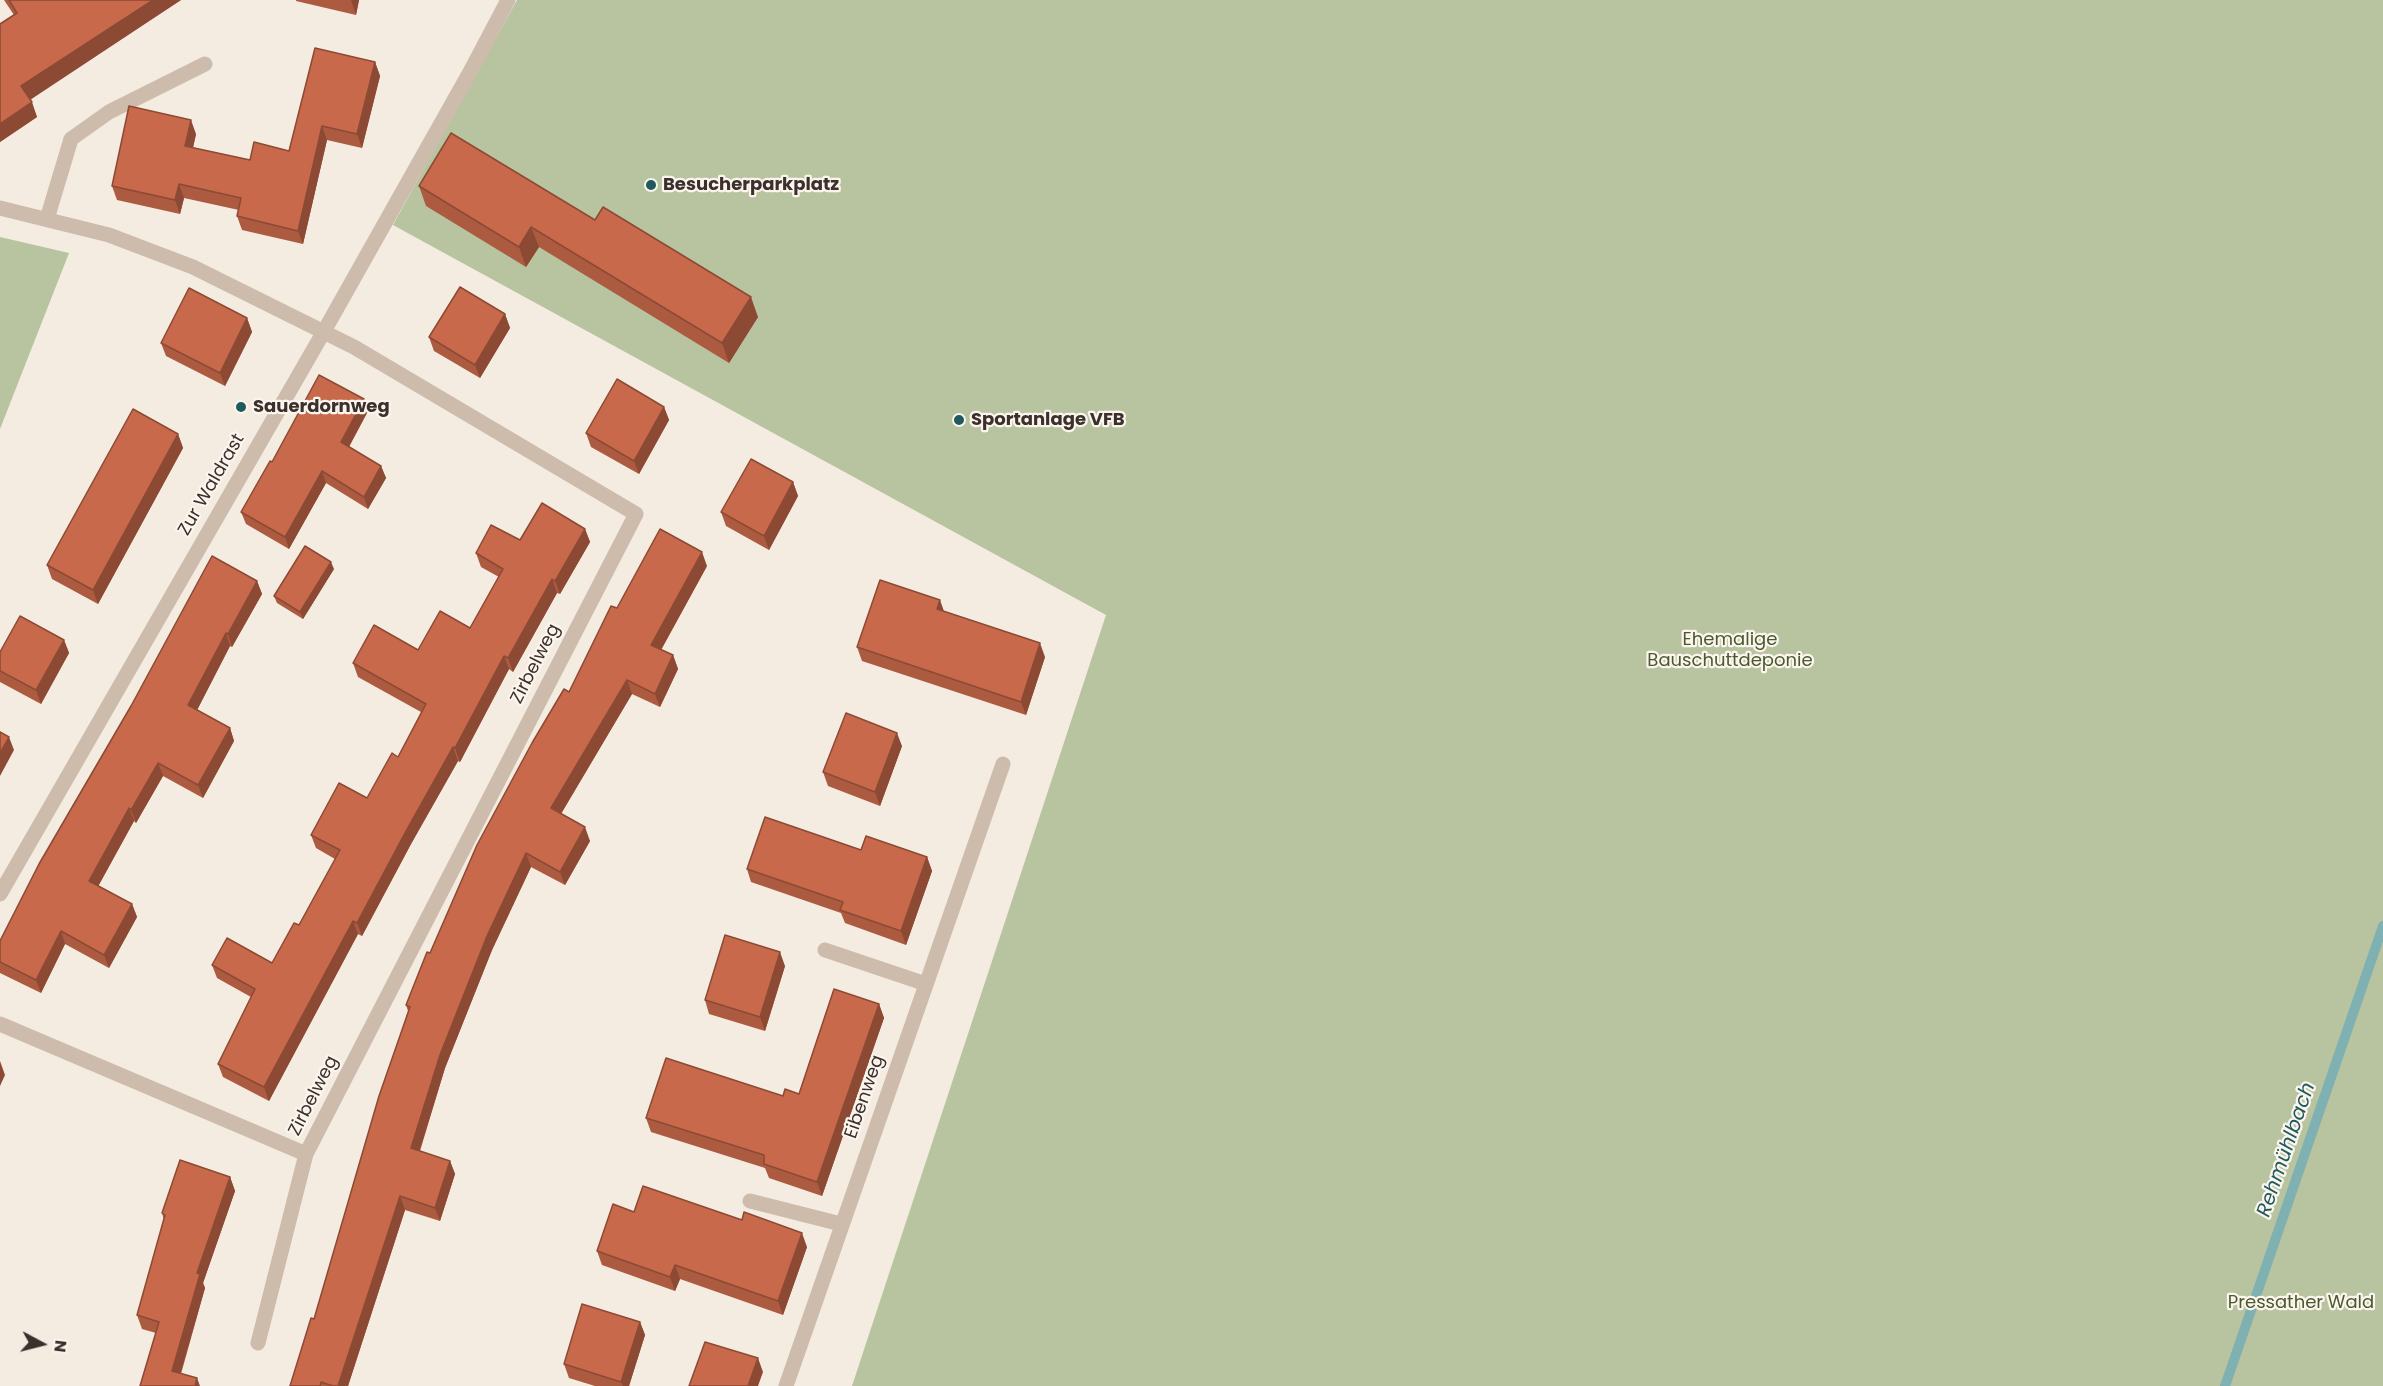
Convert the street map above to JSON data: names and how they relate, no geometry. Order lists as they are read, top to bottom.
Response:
{
  "streets": {
    "street": ["Zur Waldrast", "Zirbelweg", "Eibenweg"]
  },
  "crossings": [
    ["Zur Waldrast", "Zirbelweg"]
  ],
  "water": ["Rehmühlbach"],
  "parks": ["Ehemalige Bauschuttdeponie", "Pressather Wald"],
  "places": ["Besucherparkplatz", "Sauerdornweg", "Sportanlage VFB"],
  "north": "right"
}
